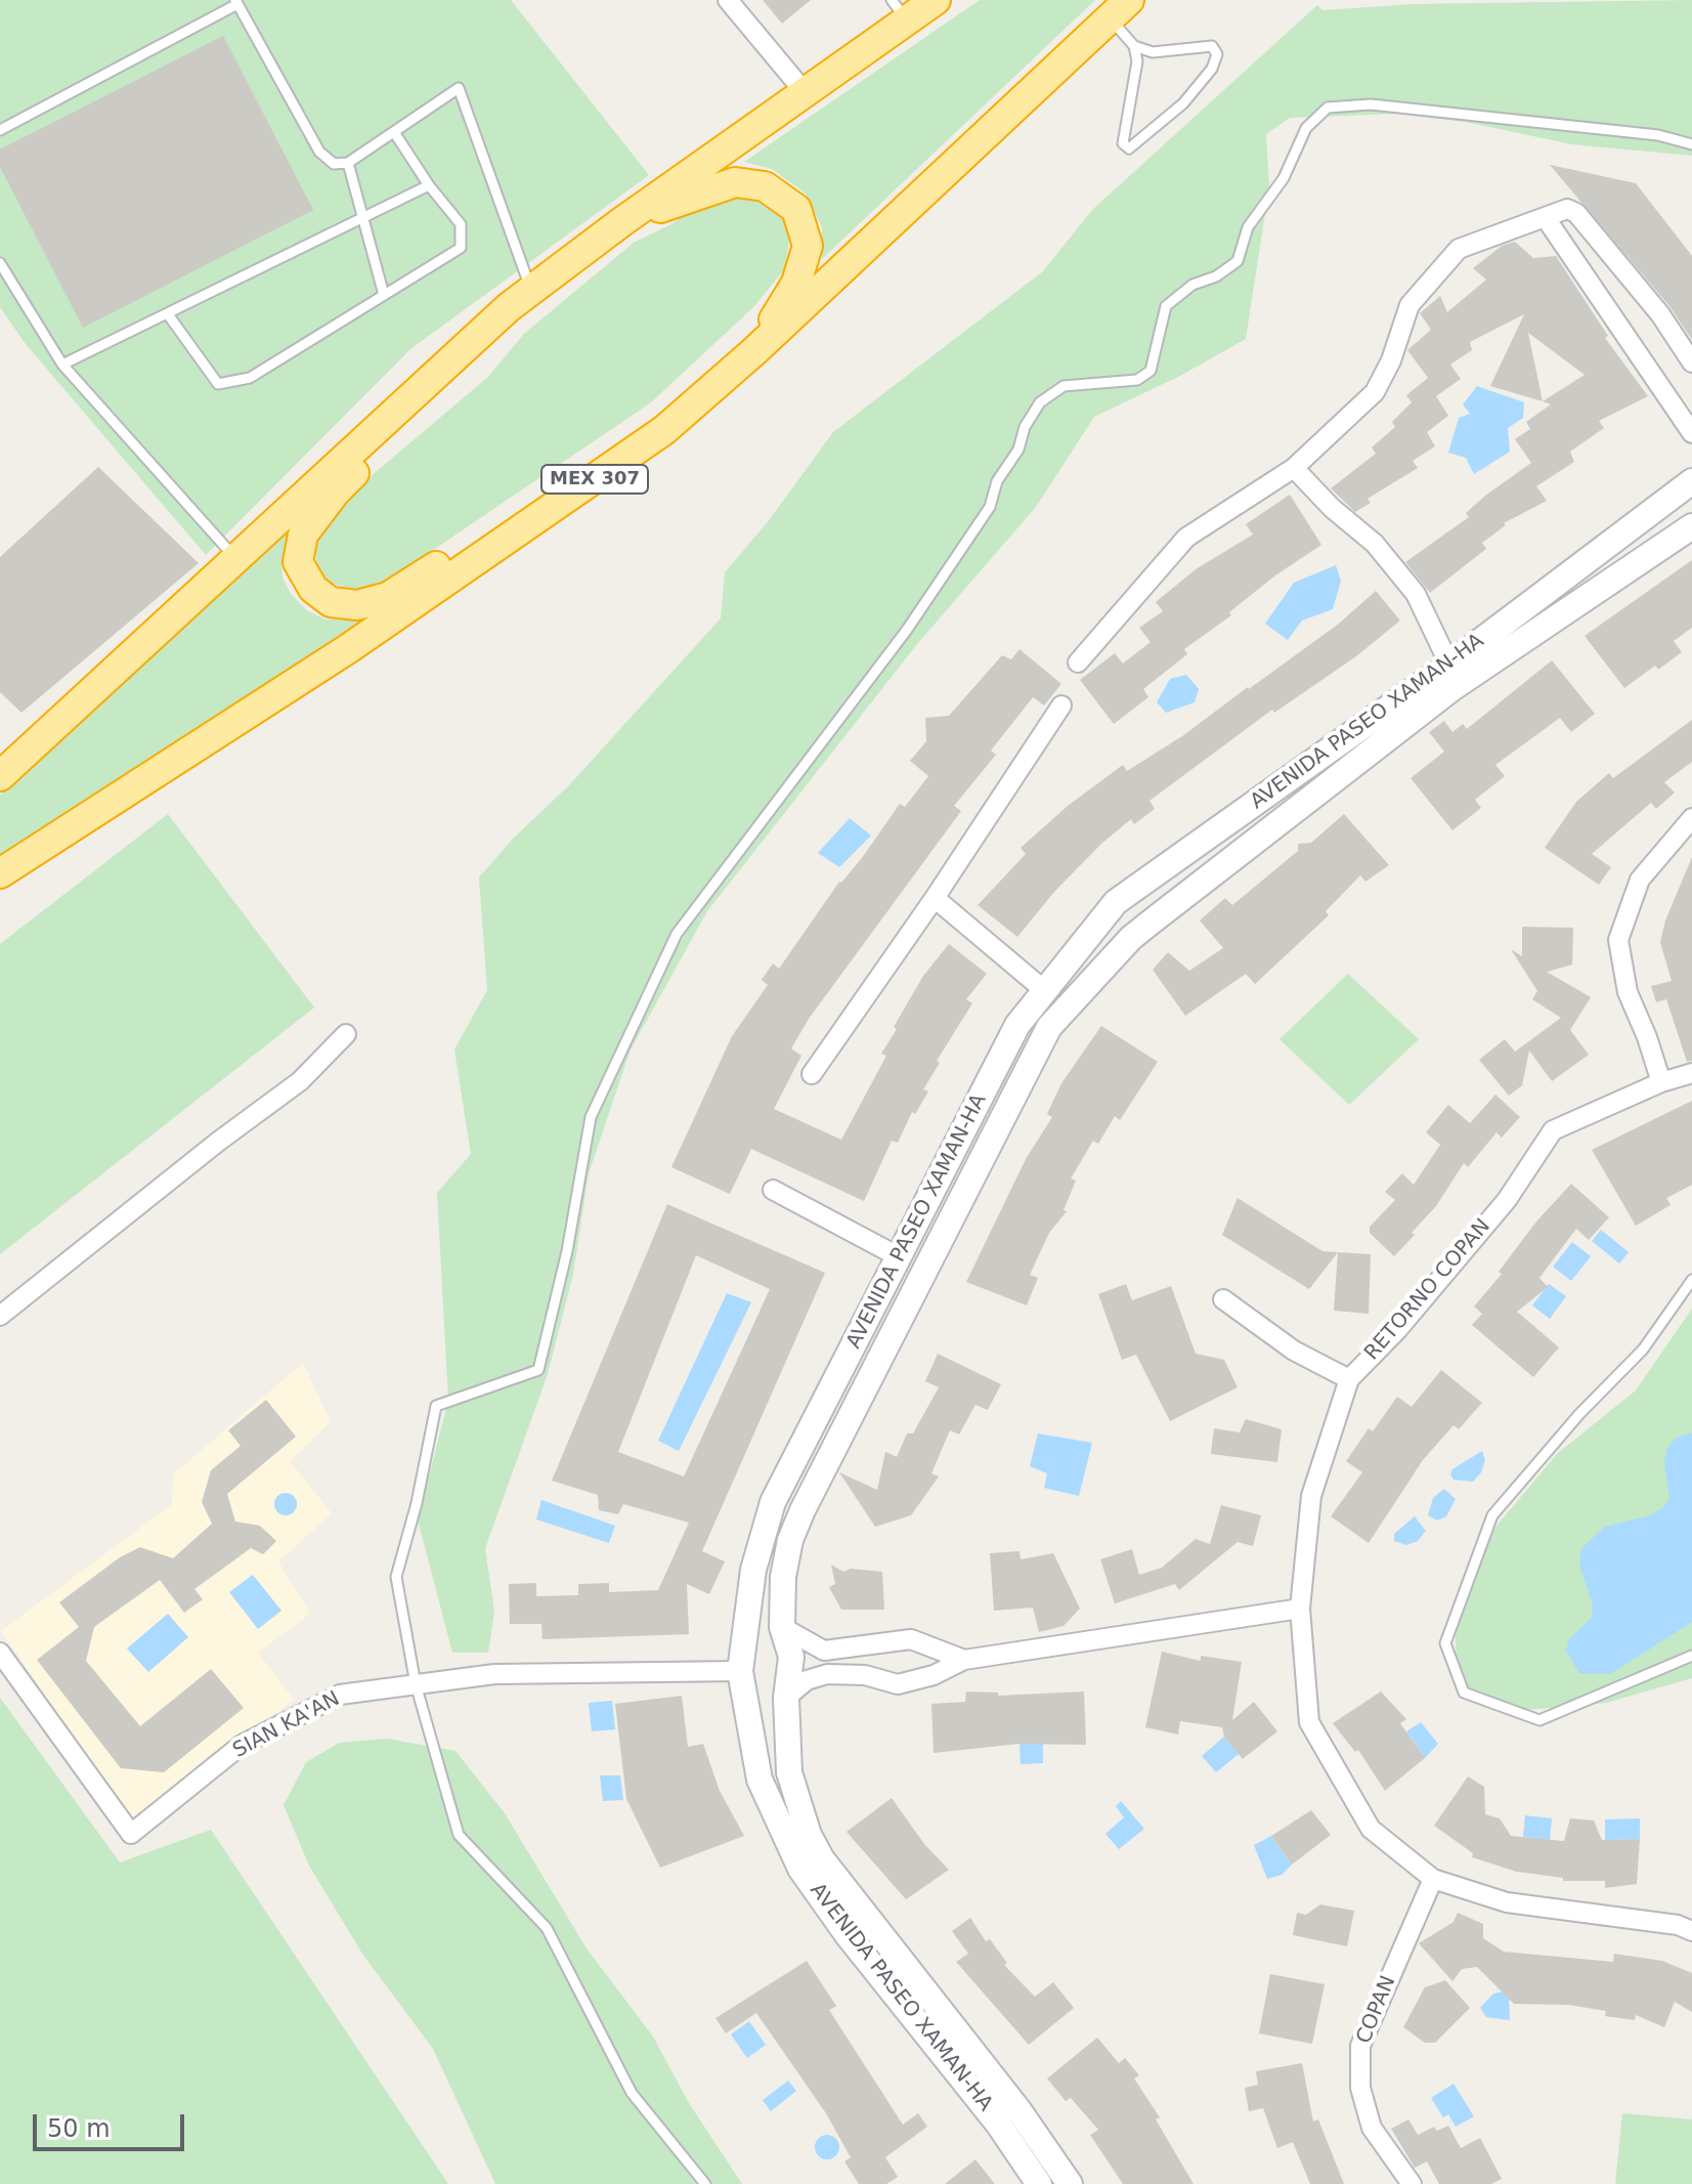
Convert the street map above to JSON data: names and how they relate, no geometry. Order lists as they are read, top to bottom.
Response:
{
  "streets": {
    "highway": ["MEX 307"],
    "main road": ["AVENIDA PASEO XAMAN-HA"],
    "street": ["RETORNO COPAN", "SIAN KA'AN", "COPAN"]
  },
  "crossings": [
    ["AVENIDA PASEO XAMAN-HA", "SIAN KA'AN"],
    ["RETORNO COPAN", "COPAN"]
  ],
  "scale_bar": "50 m"
}
